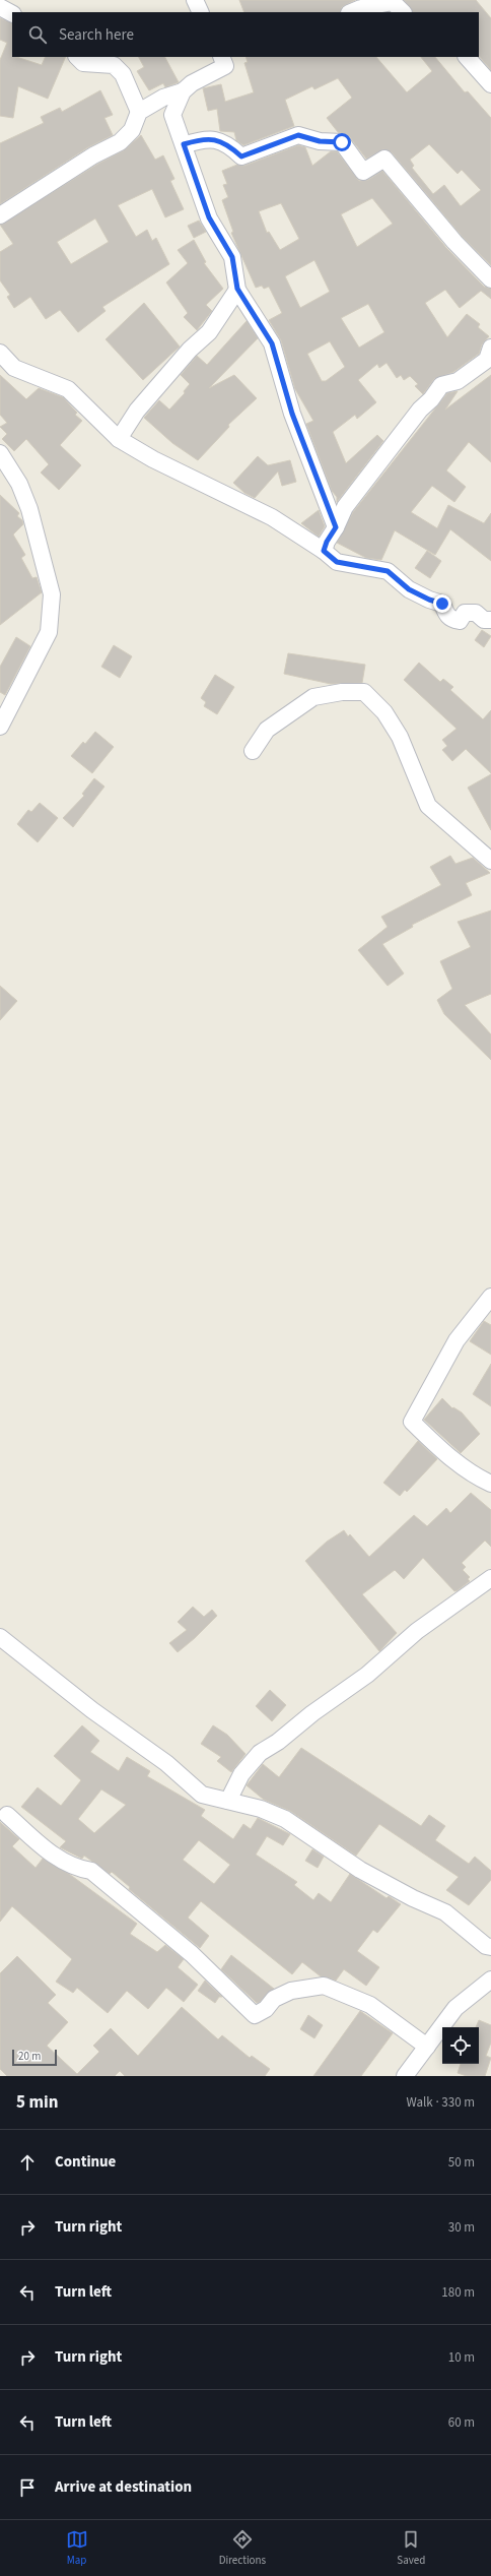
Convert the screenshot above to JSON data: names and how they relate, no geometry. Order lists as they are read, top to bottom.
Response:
{
  "scale_bar": "20 m",
  "page": {
    "search": "Search here",
    "scale": "20 m",
    "heading": ["5 min", "Walk · 330 m"],
    "list": [
      ["Continue", "50 m"],
      ["Turn right", "30 m"],
      ["Turn left", "180 m"],
      ["Turn right", "10 m"],
      ["Turn left", "60 m"],
      "Arrive at destination"
    ],
    "nav": ["Map", "Directions", "Saved"]
  }
}
